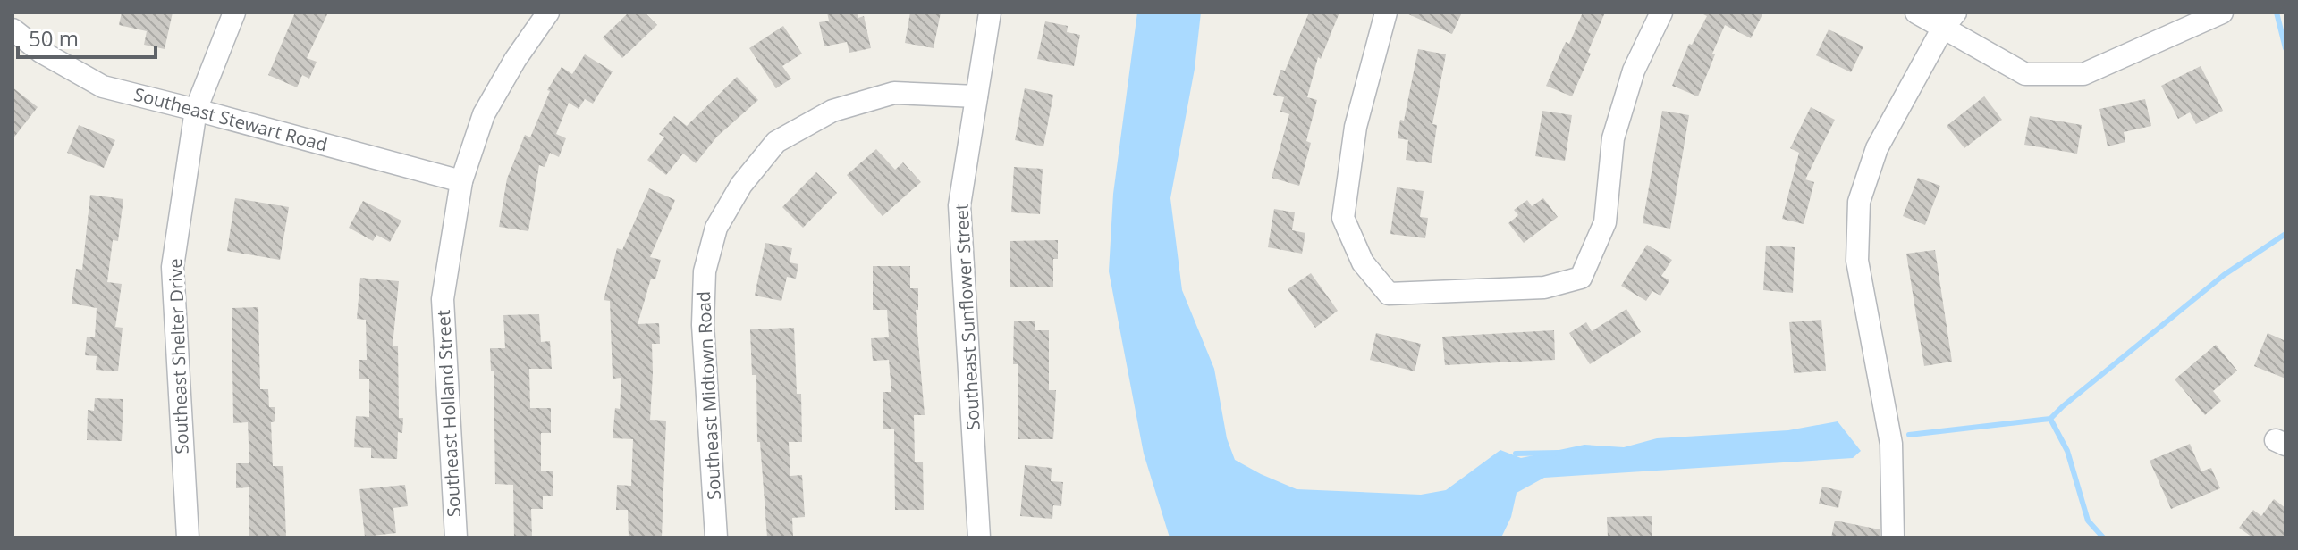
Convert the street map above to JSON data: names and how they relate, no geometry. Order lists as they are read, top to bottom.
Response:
{
  "streets": {
    "street": [
      "Southeast Stewart Road",
      "Southeast Sunflower Street",
      "Southeast Shelter Drive",
      "Southeast Midtown Road",
      "Southeast Holland Street"
    ]
  },
  "crossings": [
    ["Southeast Stewart Road", "Southeast Shelter Drive"],
    ["Southeast Stewart Road", "Southeast Holland Street"],
    ["Southeast Sunflower Street", "Southeast Midtown Road"]
  ],
  "scale_bar": "50 m"
}
